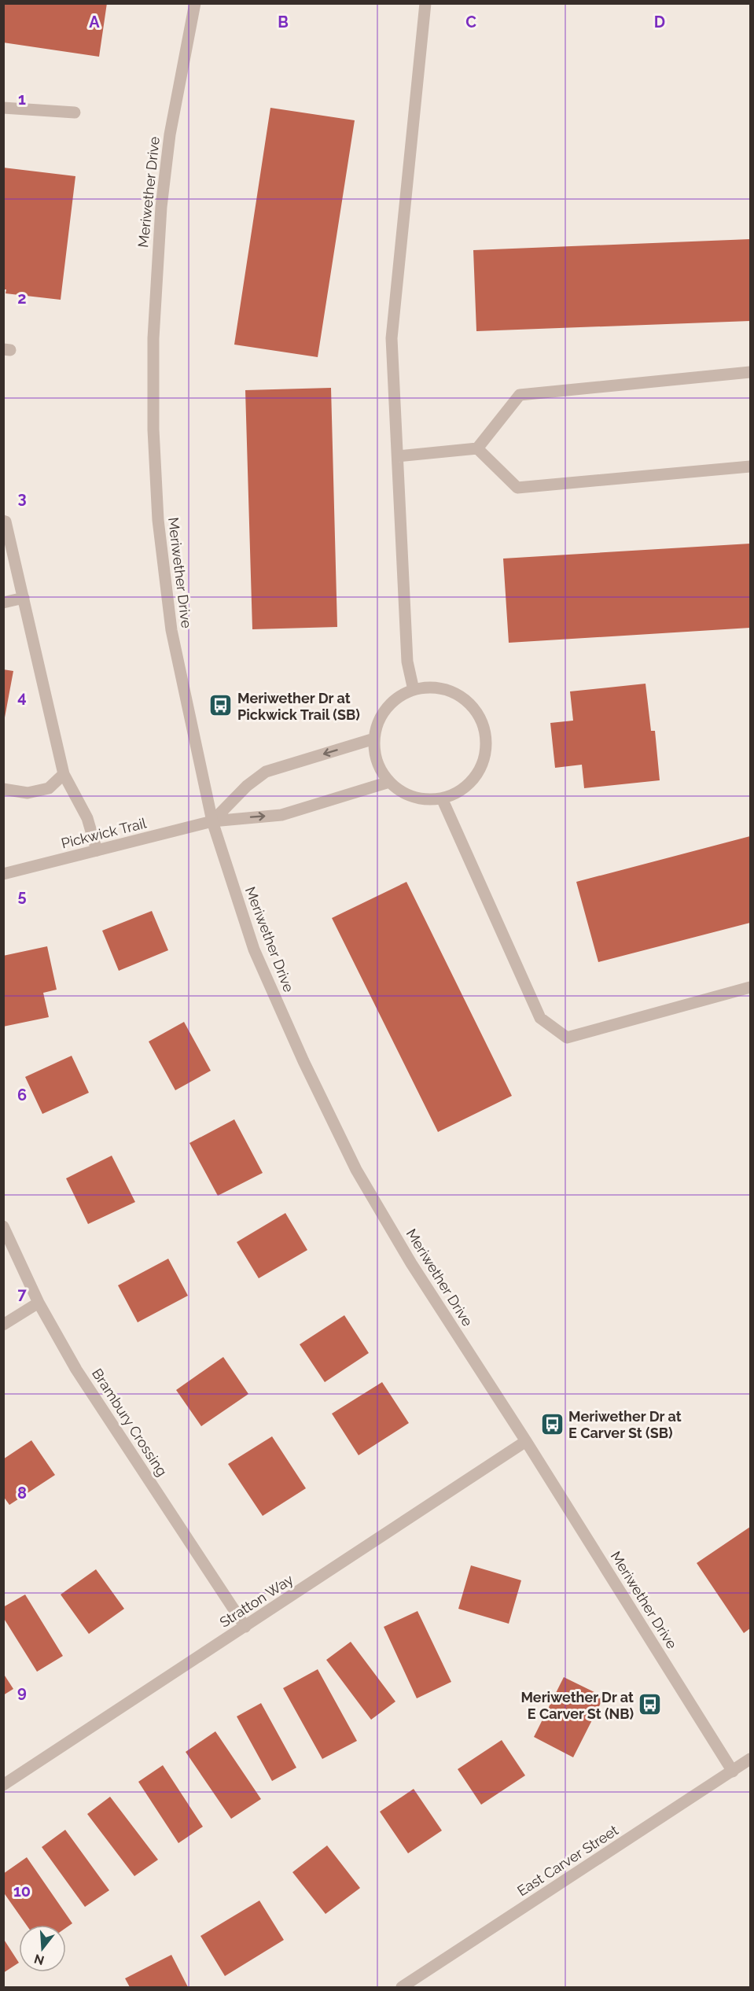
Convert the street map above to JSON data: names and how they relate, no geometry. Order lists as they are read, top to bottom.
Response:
{
  "streets": {
    "street": [
      "Meriwether Drive",
      "Pickwick Trail",
      "Brambury Crossing",
      "Stratton Way",
      "East Carver Street"
    ]
  },
  "crossings": [
    ["Meriwether Drive", "Pickwick Trail"],
    ["Meriwether Drive", "Stratton Way"],
    ["Meriwether Drive", "East Carver Street"],
    ["Brambury Crossing", "Stratton Way"]
  ],
  "places": {
    "bus stop": ["Meriwether Dr at Pickwick Trail (SB)", "Meriwether Dr at E Carver St (SB)", "Meriwether Dr at E Carver St (NB)"]
  },
  "north": "bottom",
  "grid": {
    "columns": [
      "A",
      "B",
      "C",
      "D"
    ],
    "rows": [
      "1",
      "2",
      "3",
      "4",
      "5",
      "6",
      "7",
      "8",
      "9",
      "10"
    ]
  }
}
